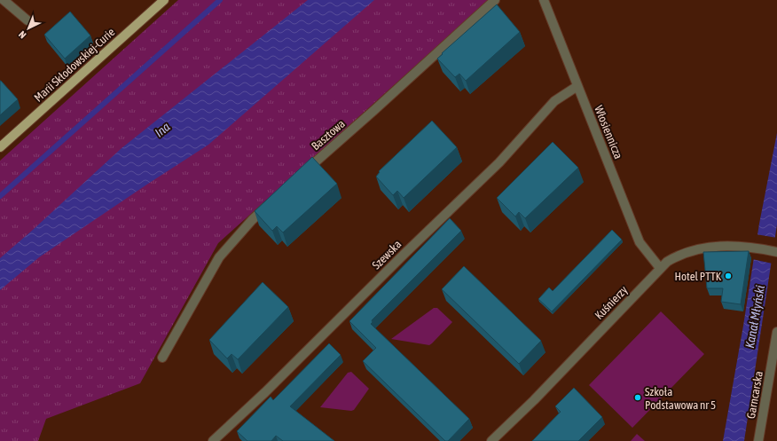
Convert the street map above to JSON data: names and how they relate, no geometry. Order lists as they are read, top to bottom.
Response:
{
  "streets": {
    "main road": ["Marii Skłodowskiej-Curie"],
    "street": [
      "Włosiennicza",
      "Basztowa",
      "Szewska",
      "Kuśnierzy",
      "Garncarska"
    ]
  },
  "crossings": [
    ["Włosiennicza", "Szewska"],
    ["Włosiennicza", "Kuśnierzy"]
  ],
  "water": ["Ina", "Kanał Młyński"],
  "places": ["Hotel PTTK", "Szkoła Podstawowa nr 5"],
  "north": "bottom left"
}
